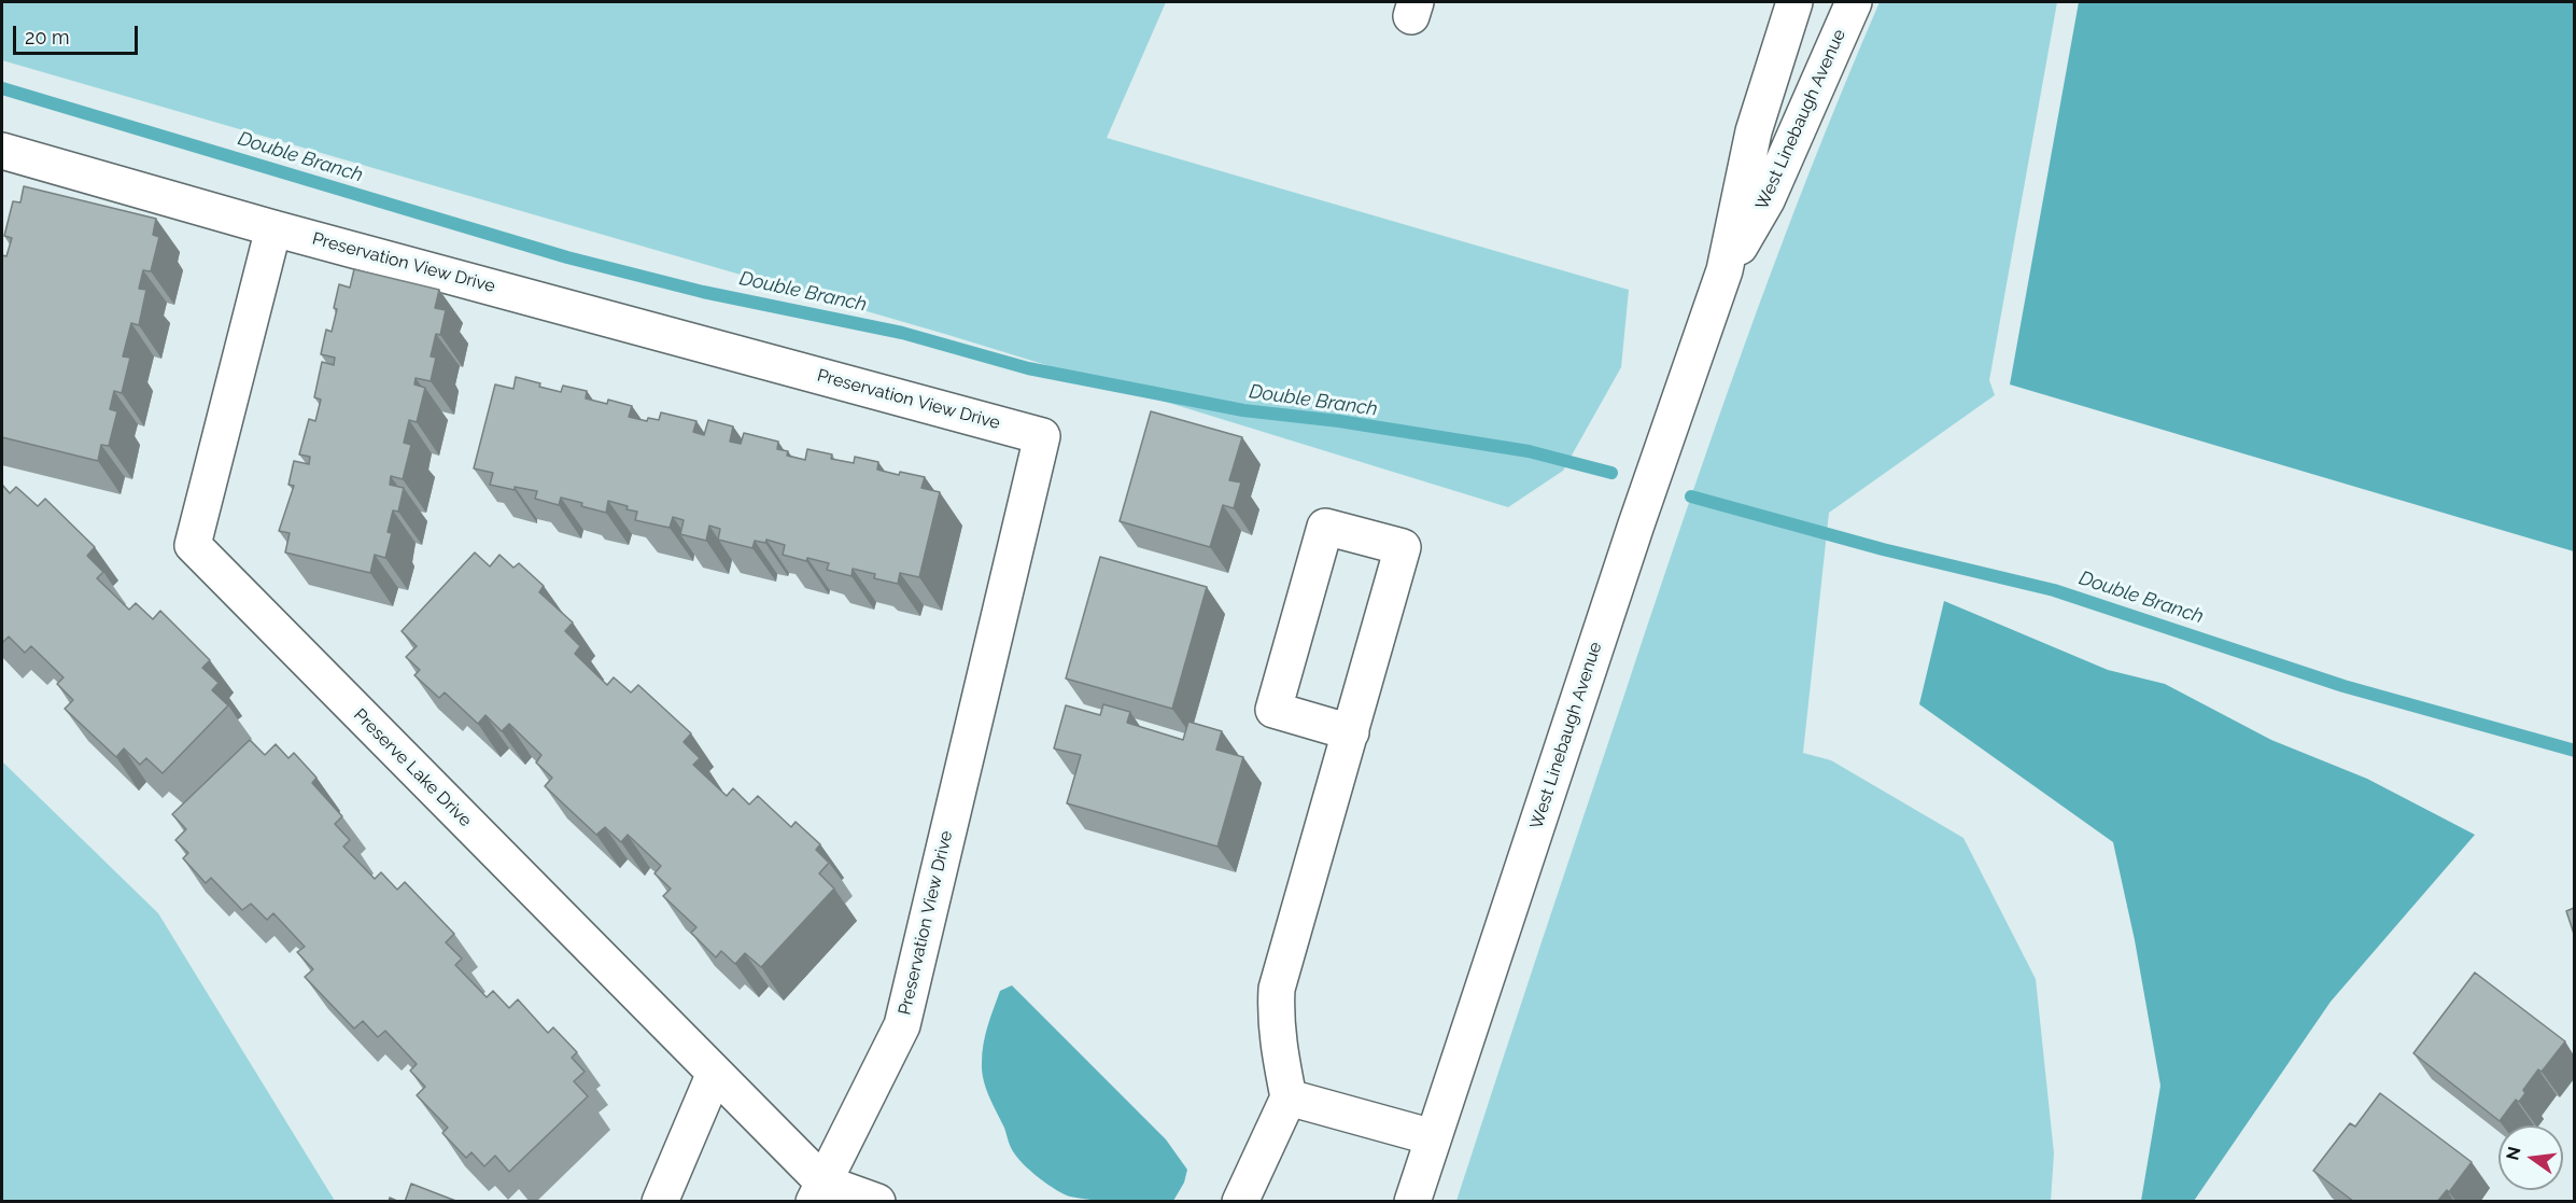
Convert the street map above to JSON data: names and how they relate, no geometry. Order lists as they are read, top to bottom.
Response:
{
  "streets": {
    "street": ["West Linebaugh Avenue", "Preservation View Drive", "Preserve Lake Drive"]
  },
  "crossings": [
    ["Preservation View Drive", "Preserve Lake Drive"]
  ],
  "water": ["Double Branch"],
  "scale_bar": "20 m",
  "north": "left"
}
